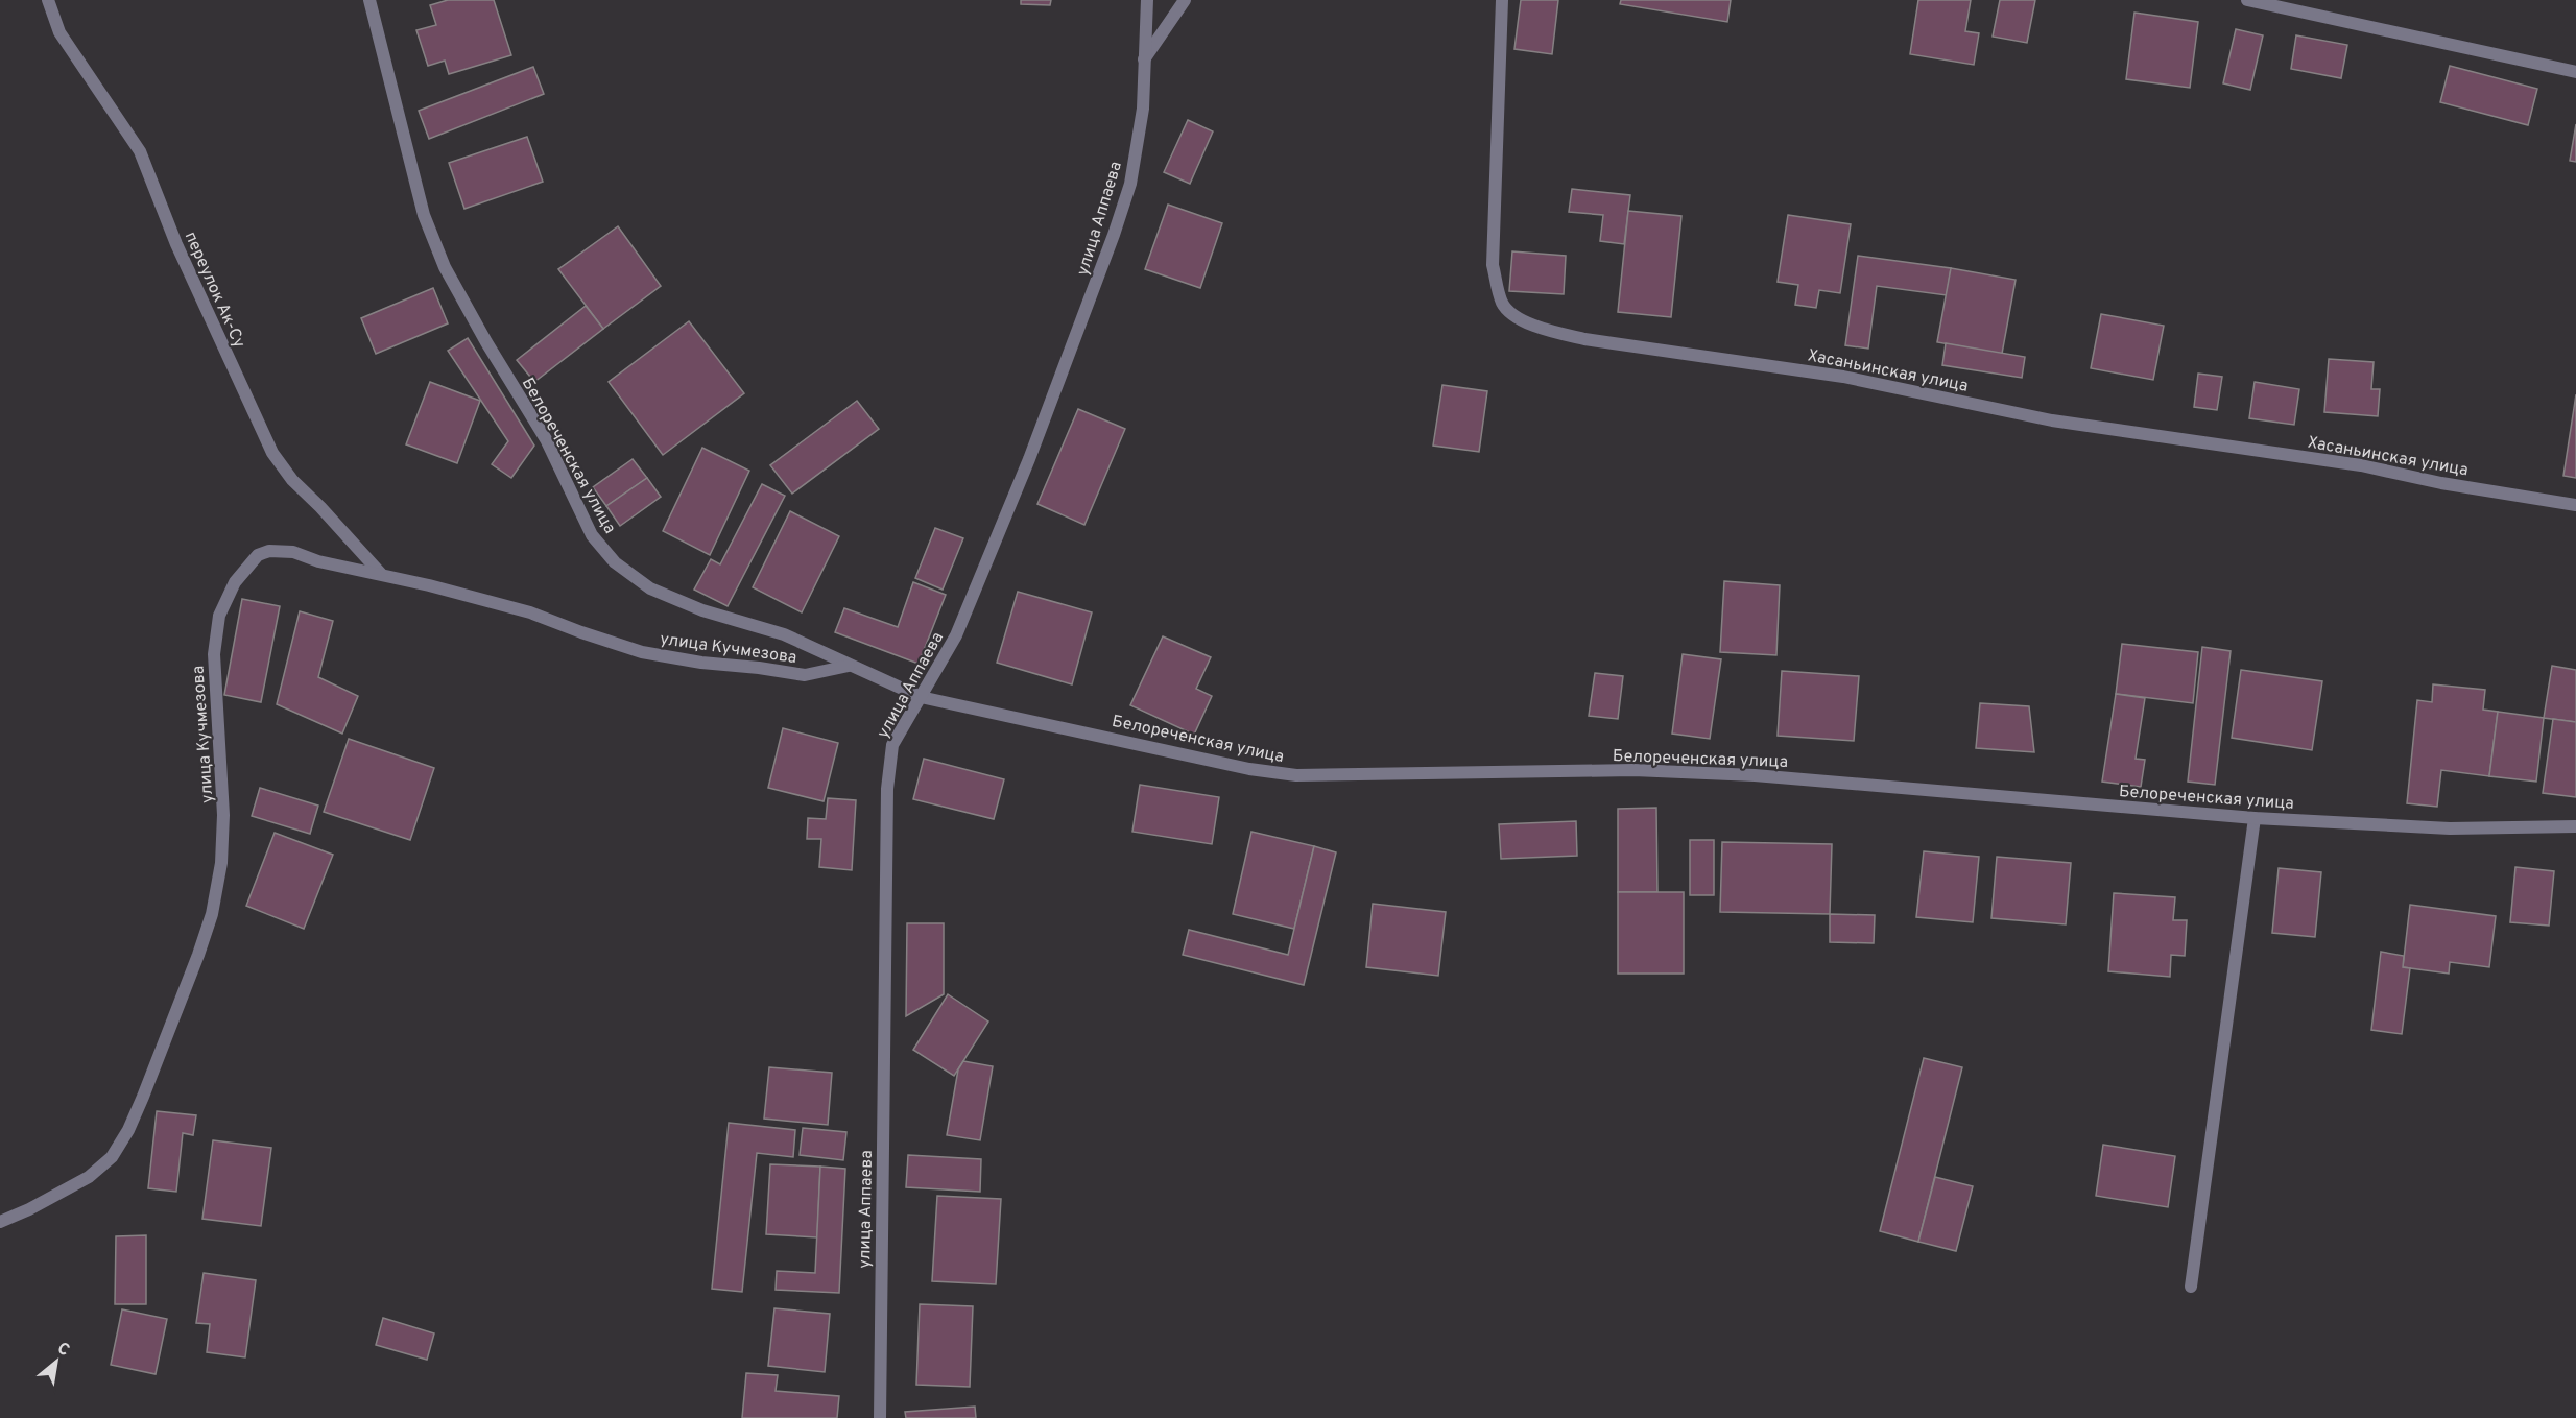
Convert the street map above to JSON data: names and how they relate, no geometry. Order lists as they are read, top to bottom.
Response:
{
  "streets": {
    "street": [
      "улица Аппаева",
      "переулок Ак-Су",
      "Хасаньинская улица",
      "Белореченская улица",
      "улица Кучмезова"
    ]
  },
  "crossings": [
    ["улица Аппаева", "Белореченская улица"],
    ["переулок Ак-Су", "улица Кучмезова"],
    ["Белореченская улица", "улица Кучмезова"]
  ],
  "north": "top right"
}
